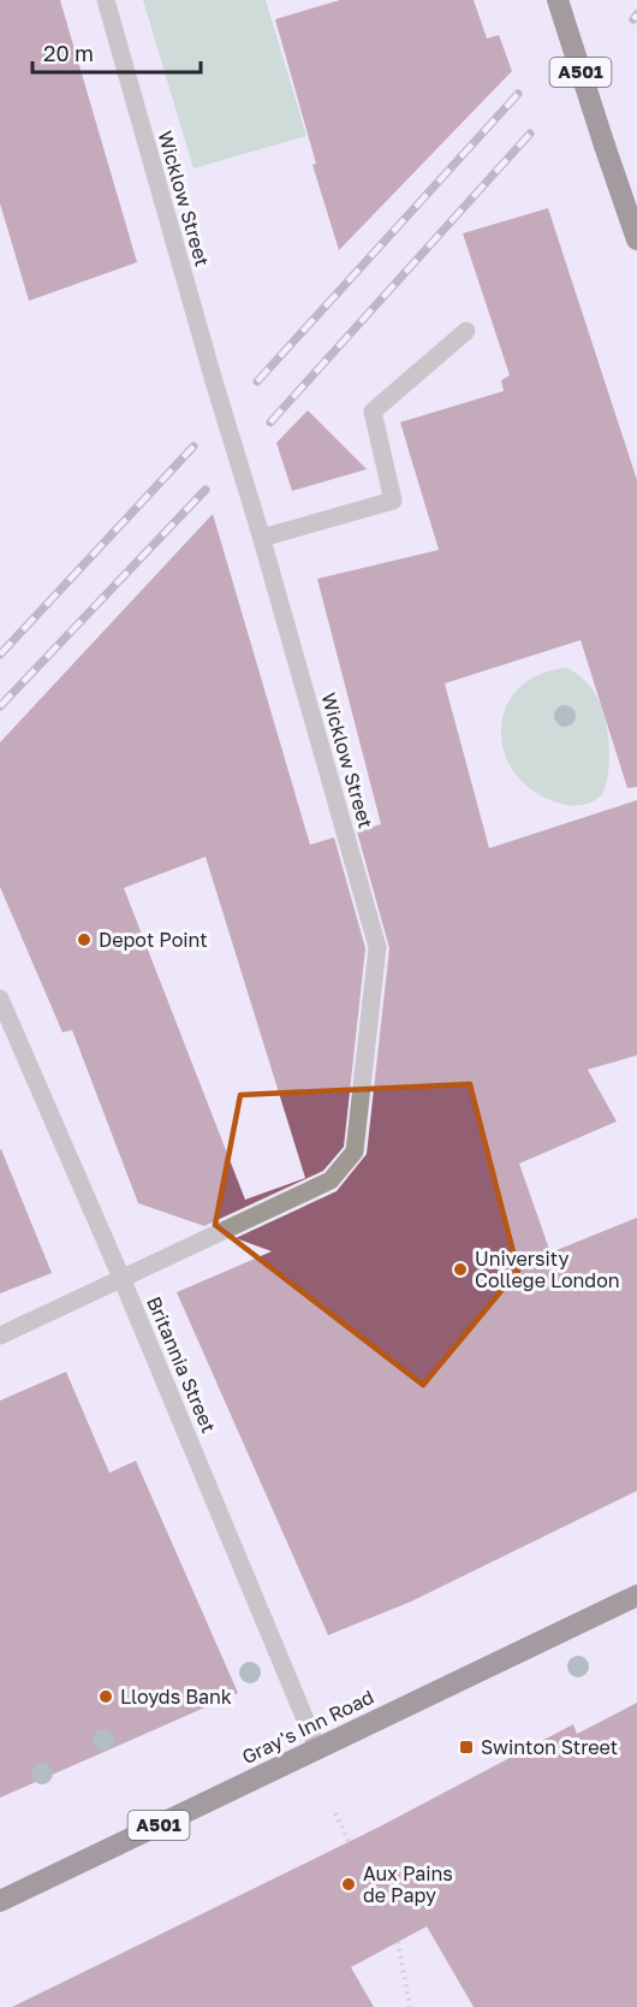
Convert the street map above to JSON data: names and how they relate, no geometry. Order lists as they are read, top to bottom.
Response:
{
  "streets": {
    "highway": ["A501", "Gray's Inn Road"],
    "street": ["Wicklow Street", "Britannia Street"]
  },
  "crossings": [
    ["Wicklow Street", "Britannia Street"],
    ["Britannia Street", "Gray's Inn Road"]
  ],
  "places": {
    "other": [
      "Depot Point",
      "University College London",
      "Lloyds Bank",
      "Aux Pains de Papy"
    ],
    "transit": ["Swinton Street"]
  },
  "scale_bar": "20 m"
}
